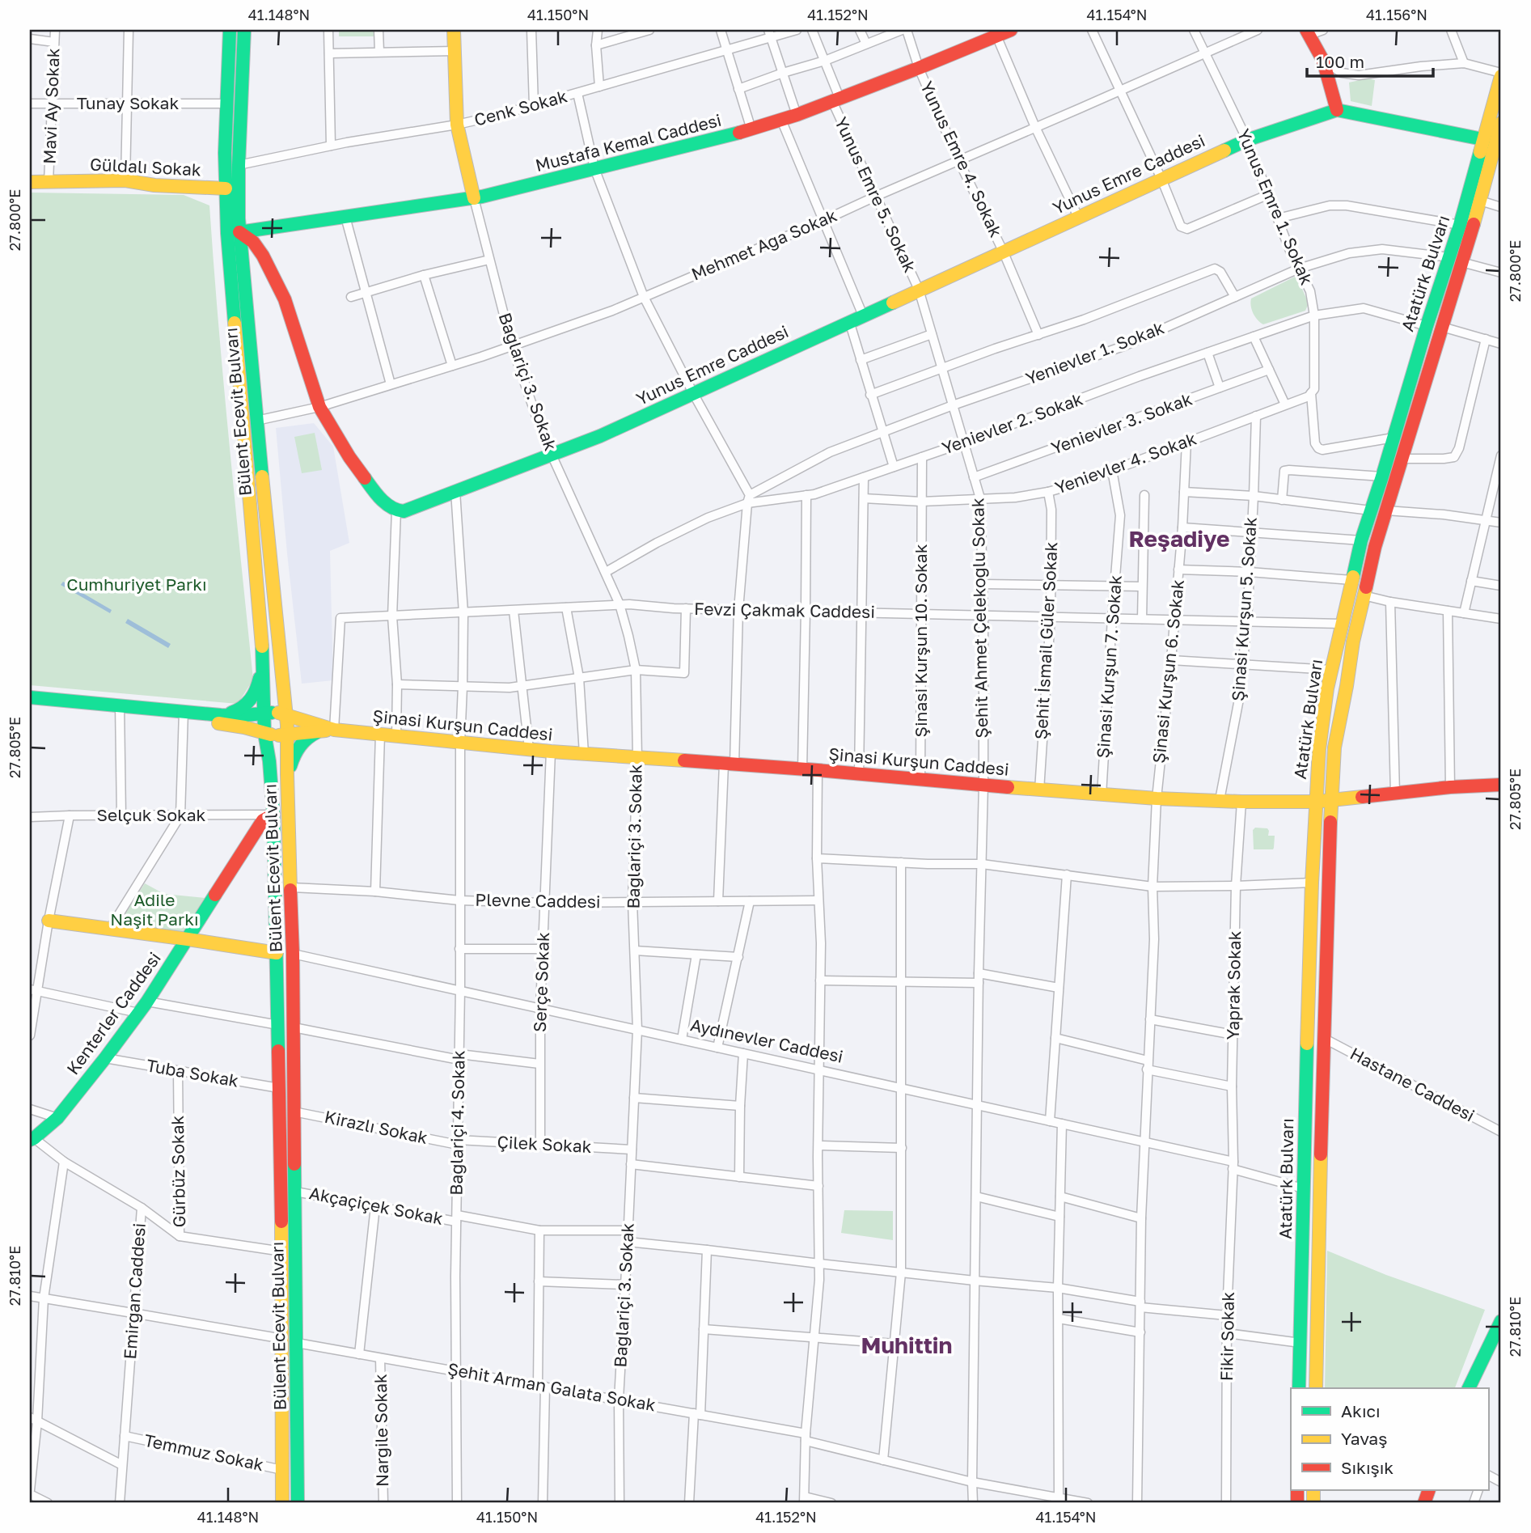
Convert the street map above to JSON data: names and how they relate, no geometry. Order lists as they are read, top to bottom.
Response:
{
  "streets": {
    "main road": [
      "Mustafa Kemal Caddesi",
      "Güldalı Sokak",
      "Yunus Emre Caddesi",
      "Atatürk Bulvarı",
      "Bülent Ecevit Bulvarı",
      "Şinasi Kurşun Caddesi",
      "Kenterler Caddesi"
    ],
    "street": [
      "Tunay Sokak",
      "Mavi Ay Sokak",
      "Cenk Sokak",
      "Yunus Emre 4. Sokak",
      "Yunus Emre 5. Sokak",
      "Yunus Emre 1. Sokak",
      "Mehmet Ağa Sokak",
      "Yenievler 1. Sokak",
      "Bağlariçi 3. Sokak",
      "Yenievler 2. Sokak",
      "Yenievler 3. Sokak",
      "Yenievler 4. Sokak",
      "Şinasi Kurşun 5. Sokak",
      "Fevzi Çakmak Caddesi",
      "Şehit Ahmet Çelekoğlu Sokak",
      "Şinasi Kurşun 10. Sokak",
      "Şehit İsmail Güler Sokak",
      "Şinasi Kurşun 7. Sokak",
      "Şinasi Kurşun 6. Sokak",
      "Selçuk Sokak",
      "Plevne Caddesi",
      "Serçe Sokak",
      "Yaprak Sokak",
      "Aydınevler Caddesi",
      "Tuba Sokak",
      "Hastane Caddesi",
      "Bağlariçi 4. Sokak",
      "Kirazlı Sokak",
      "Çilek Sokak",
      "Gürbüz Sokak",
      "Akçaçiçek Sokak",
      "Emirgan Caddesi",
      "Fikir Sokak",
      "Şehit Arman Galata Sokak",
      "Nargile Sokak",
      "Temmuz Sokak"
    ]
  },
  "crossings": [
    ["Tunay Sokak", "Mavi Ay Sokak"],
    ["Tunay Sokak", "Bülent Ecevit Bulvarı"],
    ["Mavi Ay Sokak", "Güldalı Sokak"],
    ["Cenk Sokak", "Bülent Ecevit Bulvarı"],
    ["Mustafa Kemal Caddesi", "Yunus Emre 4. Sokak"],
    ["Mustafa Kemal Caddesi", "Yunus Emre 5. Sokak"],
    ["Mustafa Kemal Caddesi", "Bağlariçi 3. Sokak"],
    ["Mustafa Kemal Caddesi", "Bülent Ecevit Bulvarı"],
    ["Yunus Emre 4. Sokak", "Yunus Emre Caddesi"],
    ["Yunus Emre 4. Sokak", "Mehmet Ağa Sokak"],
    ["Güldalı Sokak", "Bülent Ecevit Bulvarı"],
    ["Yunus Emre Caddesi", "Yunus Emre 5. Sokak"],
    ["Yunus Emre Caddesi", "Yunus Emre 1. Sokak"],
    ["Yunus Emre Caddesi", "Bağlariçi 3. Sokak"],
    ["Yunus Emre Caddesi", "Şehit Ahmet Çelekoğlu Sokak"],
    ["Yunus Emre Caddesi", "Bağlariçi 4. Sokak"],
    ["Yunus Emre 5. Sokak", "Mehmet Ağa Sokak"],
    ["Yunus Emre 5. Sokak", "Şehit Ahmet Çelekoğlu Sokak"],
    ["Yunus Emre 1. Sokak", "Mehmet Ağa Sokak"],
    ["Yunus Emre 1. Sokak", "Atatürk Bulvarı"],
    ["Yunus Emre 1. Sokak", "Yenievler 1. Sokak"],
    ["Yunus Emre 1. Sokak", "Yenievler 2. Sokak"],
    ["Yunus Emre 1. Sokak", "Yenievler 4. Sokak"],
    ["Mehmet Ağa Sokak", "Bağlariçi 3. Sokak"],
    ["Mehmet Ağa Sokak", "Bülent Ecevit Bulvarı"],
    ["Atatürk Bulvarı", "Yenievler 1. Sokak"],
    ["Atatürk Bulvarı", "Yenievler 2. Sokak"],
    ["Atatürk Bulvarı", "Fevzi Çakmak Caddesi"],
    ["Atatürk Bulvarı", "Şinasi Kurşun Caddesi"],
    ["Atatürk Bulvarı", "Aydınevler Caddesi"],
    ["Atatürk Bulvarı", "Hastane Caddesi"],
    ["Yenievler 1. Sokak", "Yenievler 2. Sokak"],
    ["Yenievler 1. Sokak", "Şehit Ahmet Çelekoğlu Sokak"],
    ["Bağlariçi 3. Sokak", "Yenievler 2. Sokak"],
    ["Bağlariçi 3. Sokak", "Fevzi Çakmak Caddesi"],
    ["Bağlariçi 3. Sokak", "Şinasi Kurşun Caddesi"],
    ["Bağlariçi 3. Sokak", "Plevne Caddesi"],
    ["Bağlariçi 3. Sokak", "Aydınevler Caddesi"],
    ["Bağlariçi 3. Sokak", "Çilek Sokak"],
    ["Bağlariçi 3. Sokak", "Akçaçiçek Sokak"],
    ["Bağlariçi 3. Sokak", "Şehit Arman Galata Sokak"],
    ["Bülent Ecevit Bulvarı", "Şinasi Kurşun Caddesi"],
    ["Bülent Ecevit Bulvarı", "Selçuk Sokak"],
    ["Bülent Ecevit Bulvarı", "Plevne Caddesi"],
    ["Bülent Ecevit Bulvarı", "Kenterler Caddesi"],
    ["Bülent Ecevit Bulvarı", "Aydınevler Caddesi"],
    ["Bülent Ecevit Bulvarı", "Tuba Sokak"],
    ["Bülent Ecevit Bulvarı", "Kirazlı Sokak"],
    ["Bülent Ecevit Bulvarı", "Gürbüz Sokak"],
    ["Bülent Ecevit Bulvarı", "Akçaçiçek Sokak"],
    ["Bülent Ecevit Bulvarı", "Şehit Arman Galata Sokak"],
    ["Bülent Ecevit Bulvarı", "Temmuz Sokak"],
    ["Yenievler 2. Sokak", "Şehit Ahmet Çelekoğlu Sokak"],
    ["Yenievler 2. Sokak", "Şinasi Kurşun 10. Sokak"],
    ["Yenievler 3. Sokak", "Şehit Ahmet Çelekoğlu Sokak"],
    ["Yenievler 4. Sokak", "Şinasi Kurşun 5. Sokak"],
    ["Yenievler 4. Sokak", "Şehit Ahmet Çelekoğlu Sokak"],
    ["Yenievler 4. Sokak", "Şinasi Kurşun 10. Sokak"],
    ["Yenievler 4. Sokak", "Şehit İsmail Güler Sokak"],
    ["Yenievler 4. Sokak", "Şinasi Kurşun 7. Sokak"],
    ["Yenievler 4. Sokak", "Şinasi Kurşun 6. Sokak"],
    ["Şinasi Kurşun 5. Sokak", "Fevzi Çakmak Caddesi"],
    ["Şinasi Kurşun 5. Sokak", "Şinasi Kurşun Caddesi"],
    ["Fevzi Çakmak Caddesi", "Şehit Ahmet Çelekoğlu Sokak"],
    ["Fevzi Çakmak Caddesi", "Şinasi Kurşun 10. Sokak"],
    ["Fevzi Çakmak Caddesi", "Şehit İsmail Güler Sokak"],
    ["Fevzi Çakmak Caddesi", "Şinasi Kurşun 7. Sokak"],
    ["Fevzi Çakmak Caddesi", "Şinasi Kurşun 6. Sokak"],
    ["Fevzi Çakmak Caddesi", "Şinasi Kurşun Caddesi"],
    ["Fevzi Çakmak Caddesi", "Bağlariçi 4. Sokak"],
    ["Şehit Ahmet Çelekoğlu Sokak", "Şinasi Kurşun Caddesi"],
    ["Şehit Ahmet Çelekoğlu Sokak", "Aydınevler Caddesi"],
    ["Şehit Ahmet Çelekoğlu Sokak", "Şehit Arman Galata Sokak"],
    ["Şinasi Kurşun 10. Sokak", "Şinasi Kurşun Caddesi"],
    ["Şehit İsmail Güler Sokak", "Şinasi Kurşun Caddesi"],
    ["Şinasi Kurşun 7. Sokak", "Şinasi Kurşun Caddesi"],
    ["Şinasi Kurşun 6. Sokak", "Şinasi Kurşun Caddesi"],
    ["Şinasi Kurşun 6. Sokak", "Aydınevler Caddesi"],
    ["Şinasi Kurşun Caddesi", "Serçe Sokak"],
    ["Şinasi Kurşun Caddesi", "Yaprak Sokak"],
    ["Şinasi Kurşun Caddesi", "Bağlariçi 4. Sokak"],
    ["Selçuk Sokak", "Kenterler Caddesi"],
    ["Plevne Caddesi", "Serçe Sokak"],
    ["Plevne Caddesi", "Bağlariçi 4. Sokak"],
    ["Serçe Sokak", "Aydınevler Caddesi"],
    ["Serçe Sokak", "Çilek Sokak"],
    ["Yaprak Sokak", "Aydınevler Caddesi"],
    ["Yaprak Sokak", "Fikir Sokak"],
    ["Kenterler Caddesi", "Tuba Sokak"],
    ["Kenterler Caddesi", "Emirgan Caddesi"],
    ["Aydınevler Caddesi", "Bağlariçi 4. Sokak"],
    ["Aydınevler Caddesi", "Fikir Sokak"],
    ["Tuba Sokak", "Gürbüz Sokak"],
    ["Bağlariçi 4. Sokak", "Kirazlı Sokak"],
    ["Bağlariçi 4. Sokak", "Çilek Sokak"],
    ["Bağlariçi 4. Sokak", "Akçaçiçek Sokak"],
    ["Bağlariçi 4. Sokak", "Şehit Arman Galata Sokak"],
    ["Kirazlı Sokak", "Çilek Sokak"],
    ["Emirgan Caddesi", "Temmuz Sokak"],
    ["Şehit Arman Galata Sokak", "Nargile Sokak"]
  ],
  "districts": ["Reşadiye", "Muhittin"],
  "parks": ["Cumhuriyet Parkı", "Adile Naşit Parkı"],
  "legend": ["Akıcı", "Yavaş", "Sıkışık"],
  "scale_bar": "100 m",
  "coordinates": [
    "41.148°N",
    "41.150°N",
    "41.152°N",
    "41.154°N",
    "41.156°N",
    "27.800°E",
    "27.805°E",
    "27.810°E"
  ]
}
